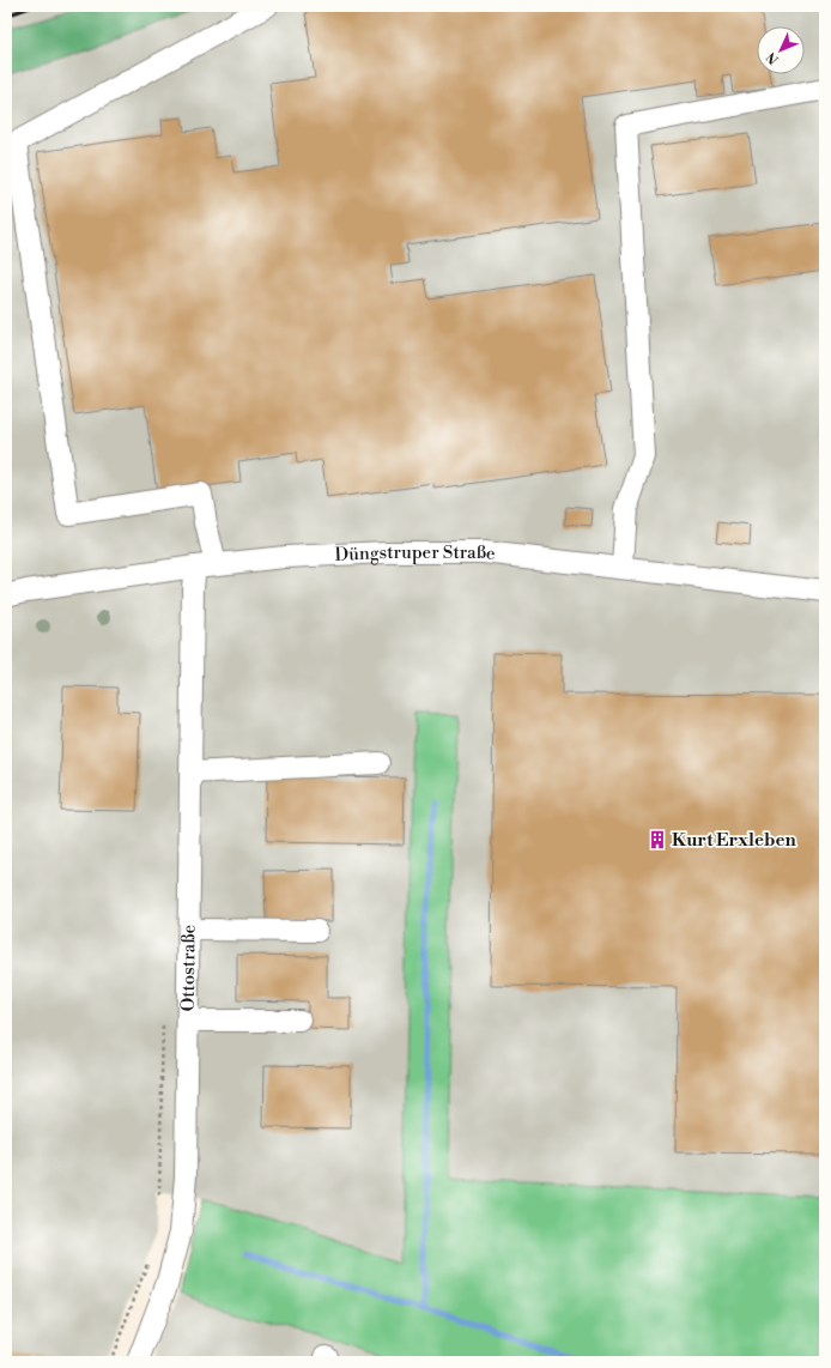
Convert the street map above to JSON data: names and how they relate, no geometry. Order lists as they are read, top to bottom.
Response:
{
  "streets": {
    "street": ["Düngstruper Straße", "Ottostraße"]
  },
  "crossings": [
    ["Düngstruper Straße", "Ottostraße"]
  ],
  "places": {
    "building": ["Kurt Erxleben"]
  },
  "north": "bottom left"
}
